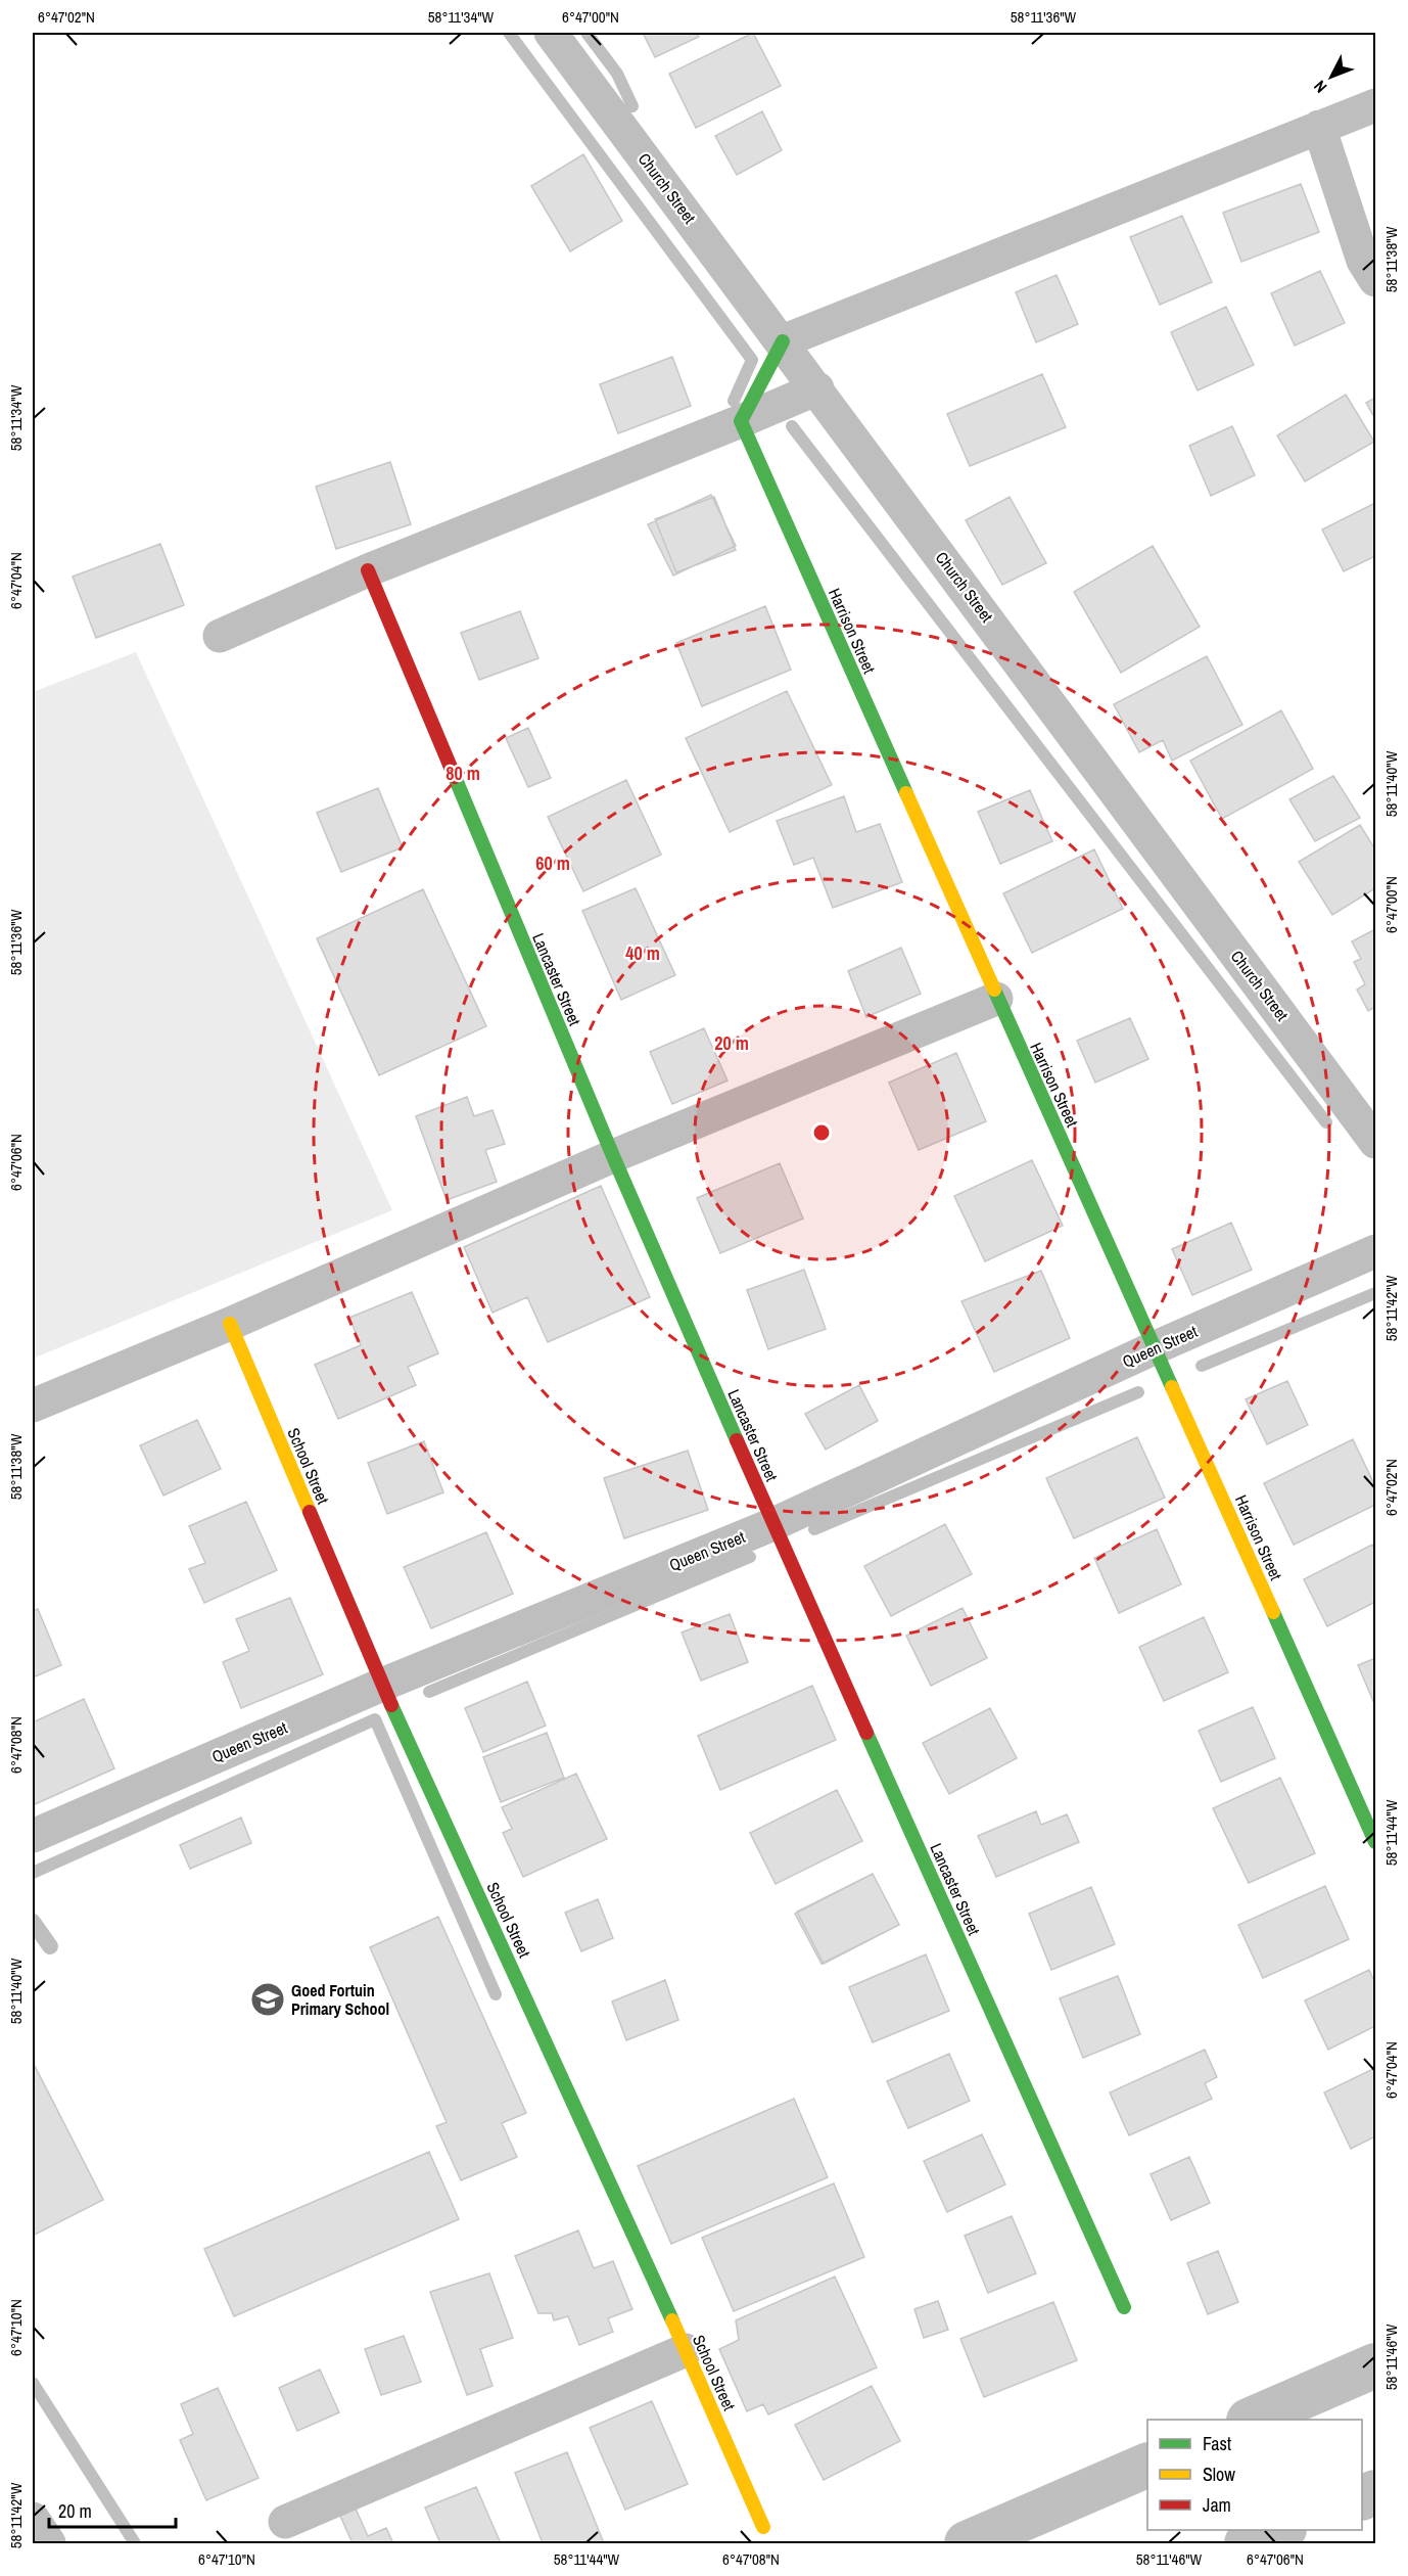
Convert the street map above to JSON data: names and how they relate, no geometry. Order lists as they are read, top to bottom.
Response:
{
  "streets": {
    "street": [
      "Church Street",
      "Harrison Street",
      "Lancaster Street",
      "Queen Street",
      "School Street"
    ]
  },
  "crossings": [
    ["Harrison Street", "Queen Street"],
    ["Lancaster Street", "Queen Street"],
    ["Queen Street", "School Street"]
  ],
  "places": {
    "school or university": ["Goed Fortuin Primary School"]
  },
  "legend": ["Fast", "Slow", "Jam"],
  "scale_bar": "20 m",
  "north": "bottom left",
  "coordinates": [
    "6°47'02\"N",
    "58°11'34\"W",
    "6°47'00\"N",
    "58°11'36\"W",
    "58°11'38\"W",
    "6°47'04\"N",
    "58°11'40\"W",
    "6°47'06\"N",
    "58°11'42\"W",
    "6°47'08\"N",
    "58°11'44\"W",
    "6°47'10\"N",
    "58°11'46\"W"
  ],
  "rings": [
    "80 m",
    "60 m",
    "40 m",
    "20 m"
  ]
}
